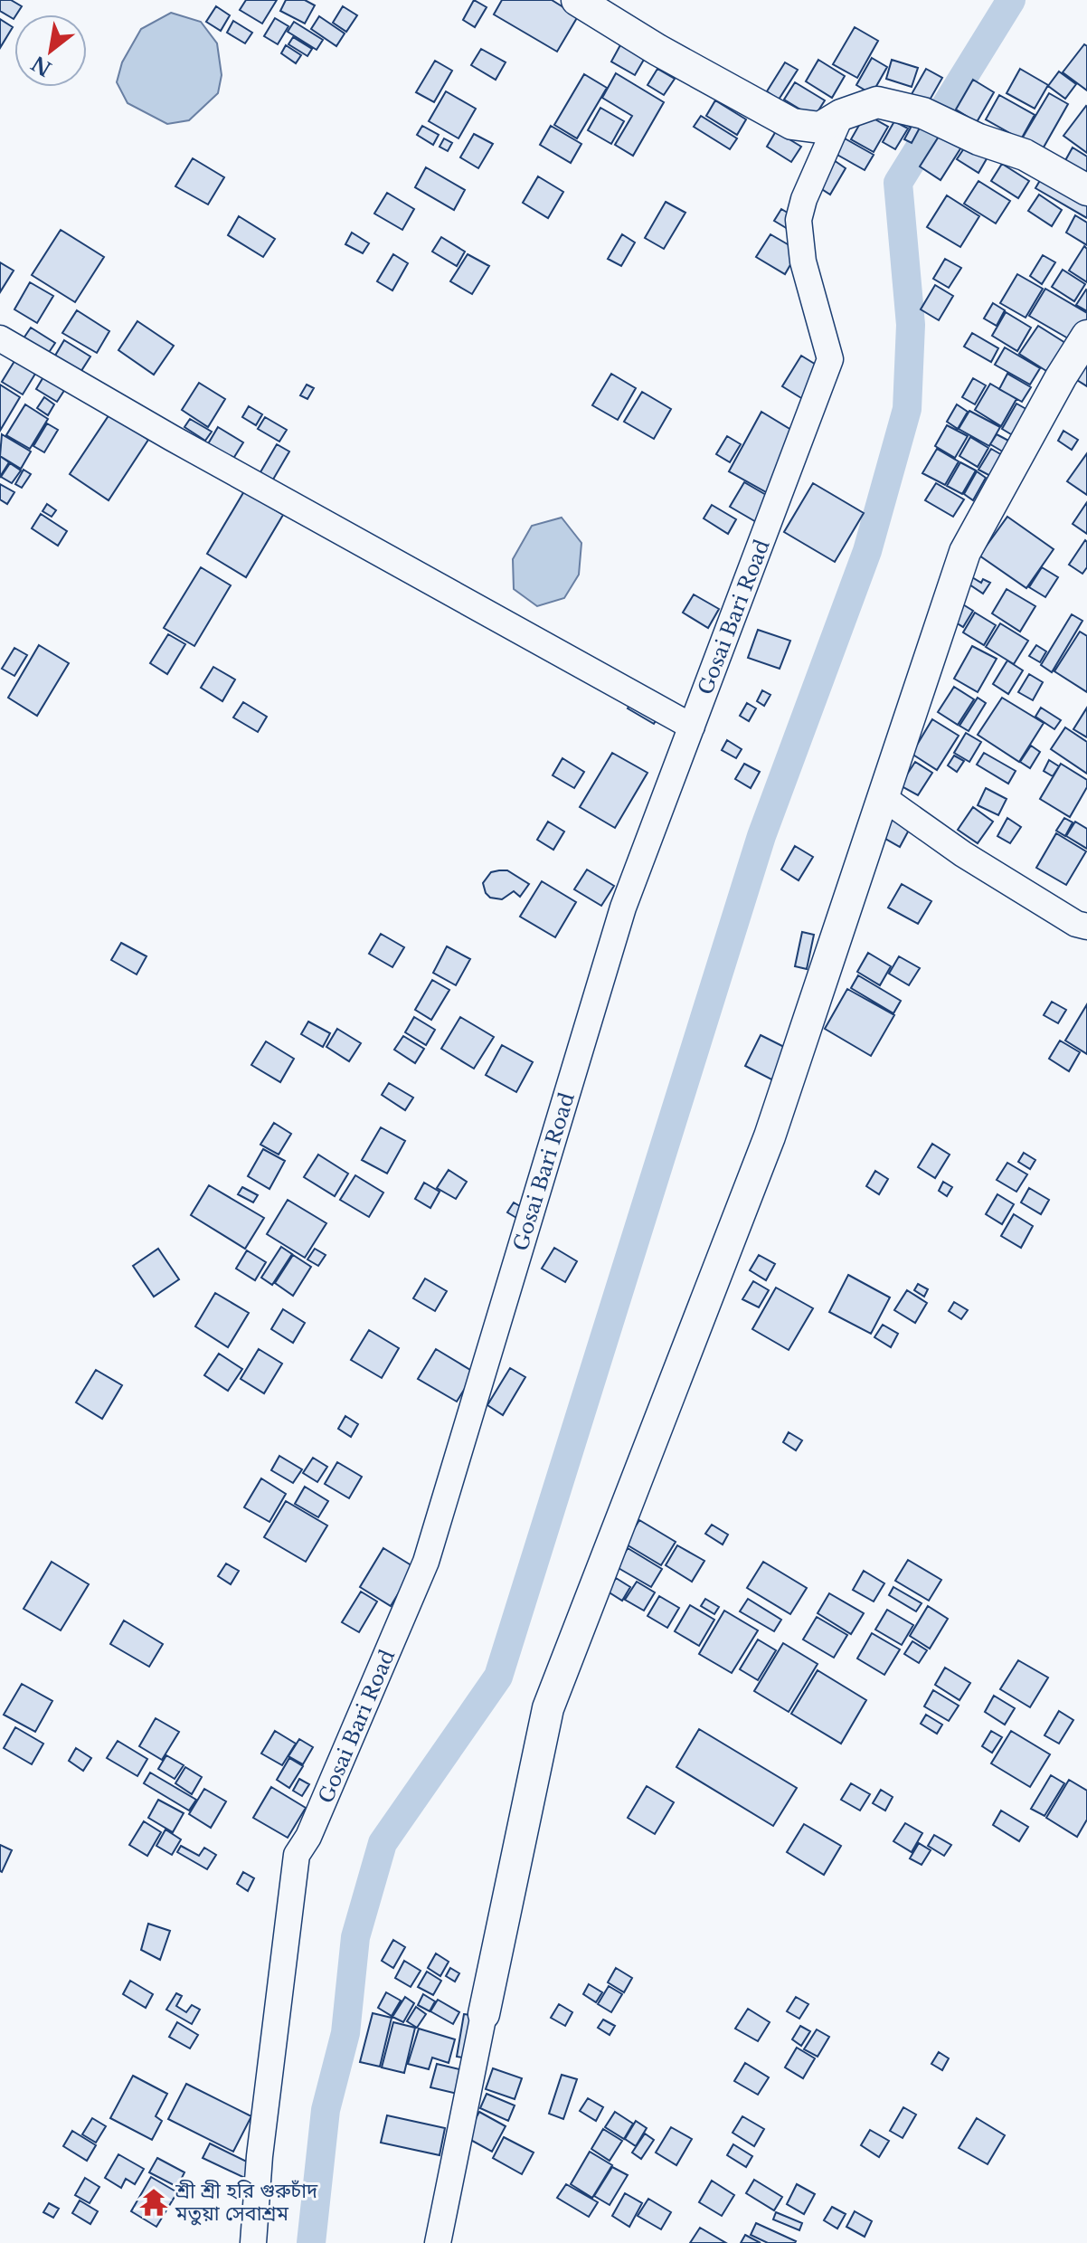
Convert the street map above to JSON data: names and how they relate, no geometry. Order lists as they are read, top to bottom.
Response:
{
  "streets": {
    "street": ["Gosai Bari Road"]
  },
  "places": {
    "temple": ["শ্রী শ্রী হরি গুরুচাঁদ মতুয়া সেবাশ্রম"]
  },
  "north": "bottom left"
}
